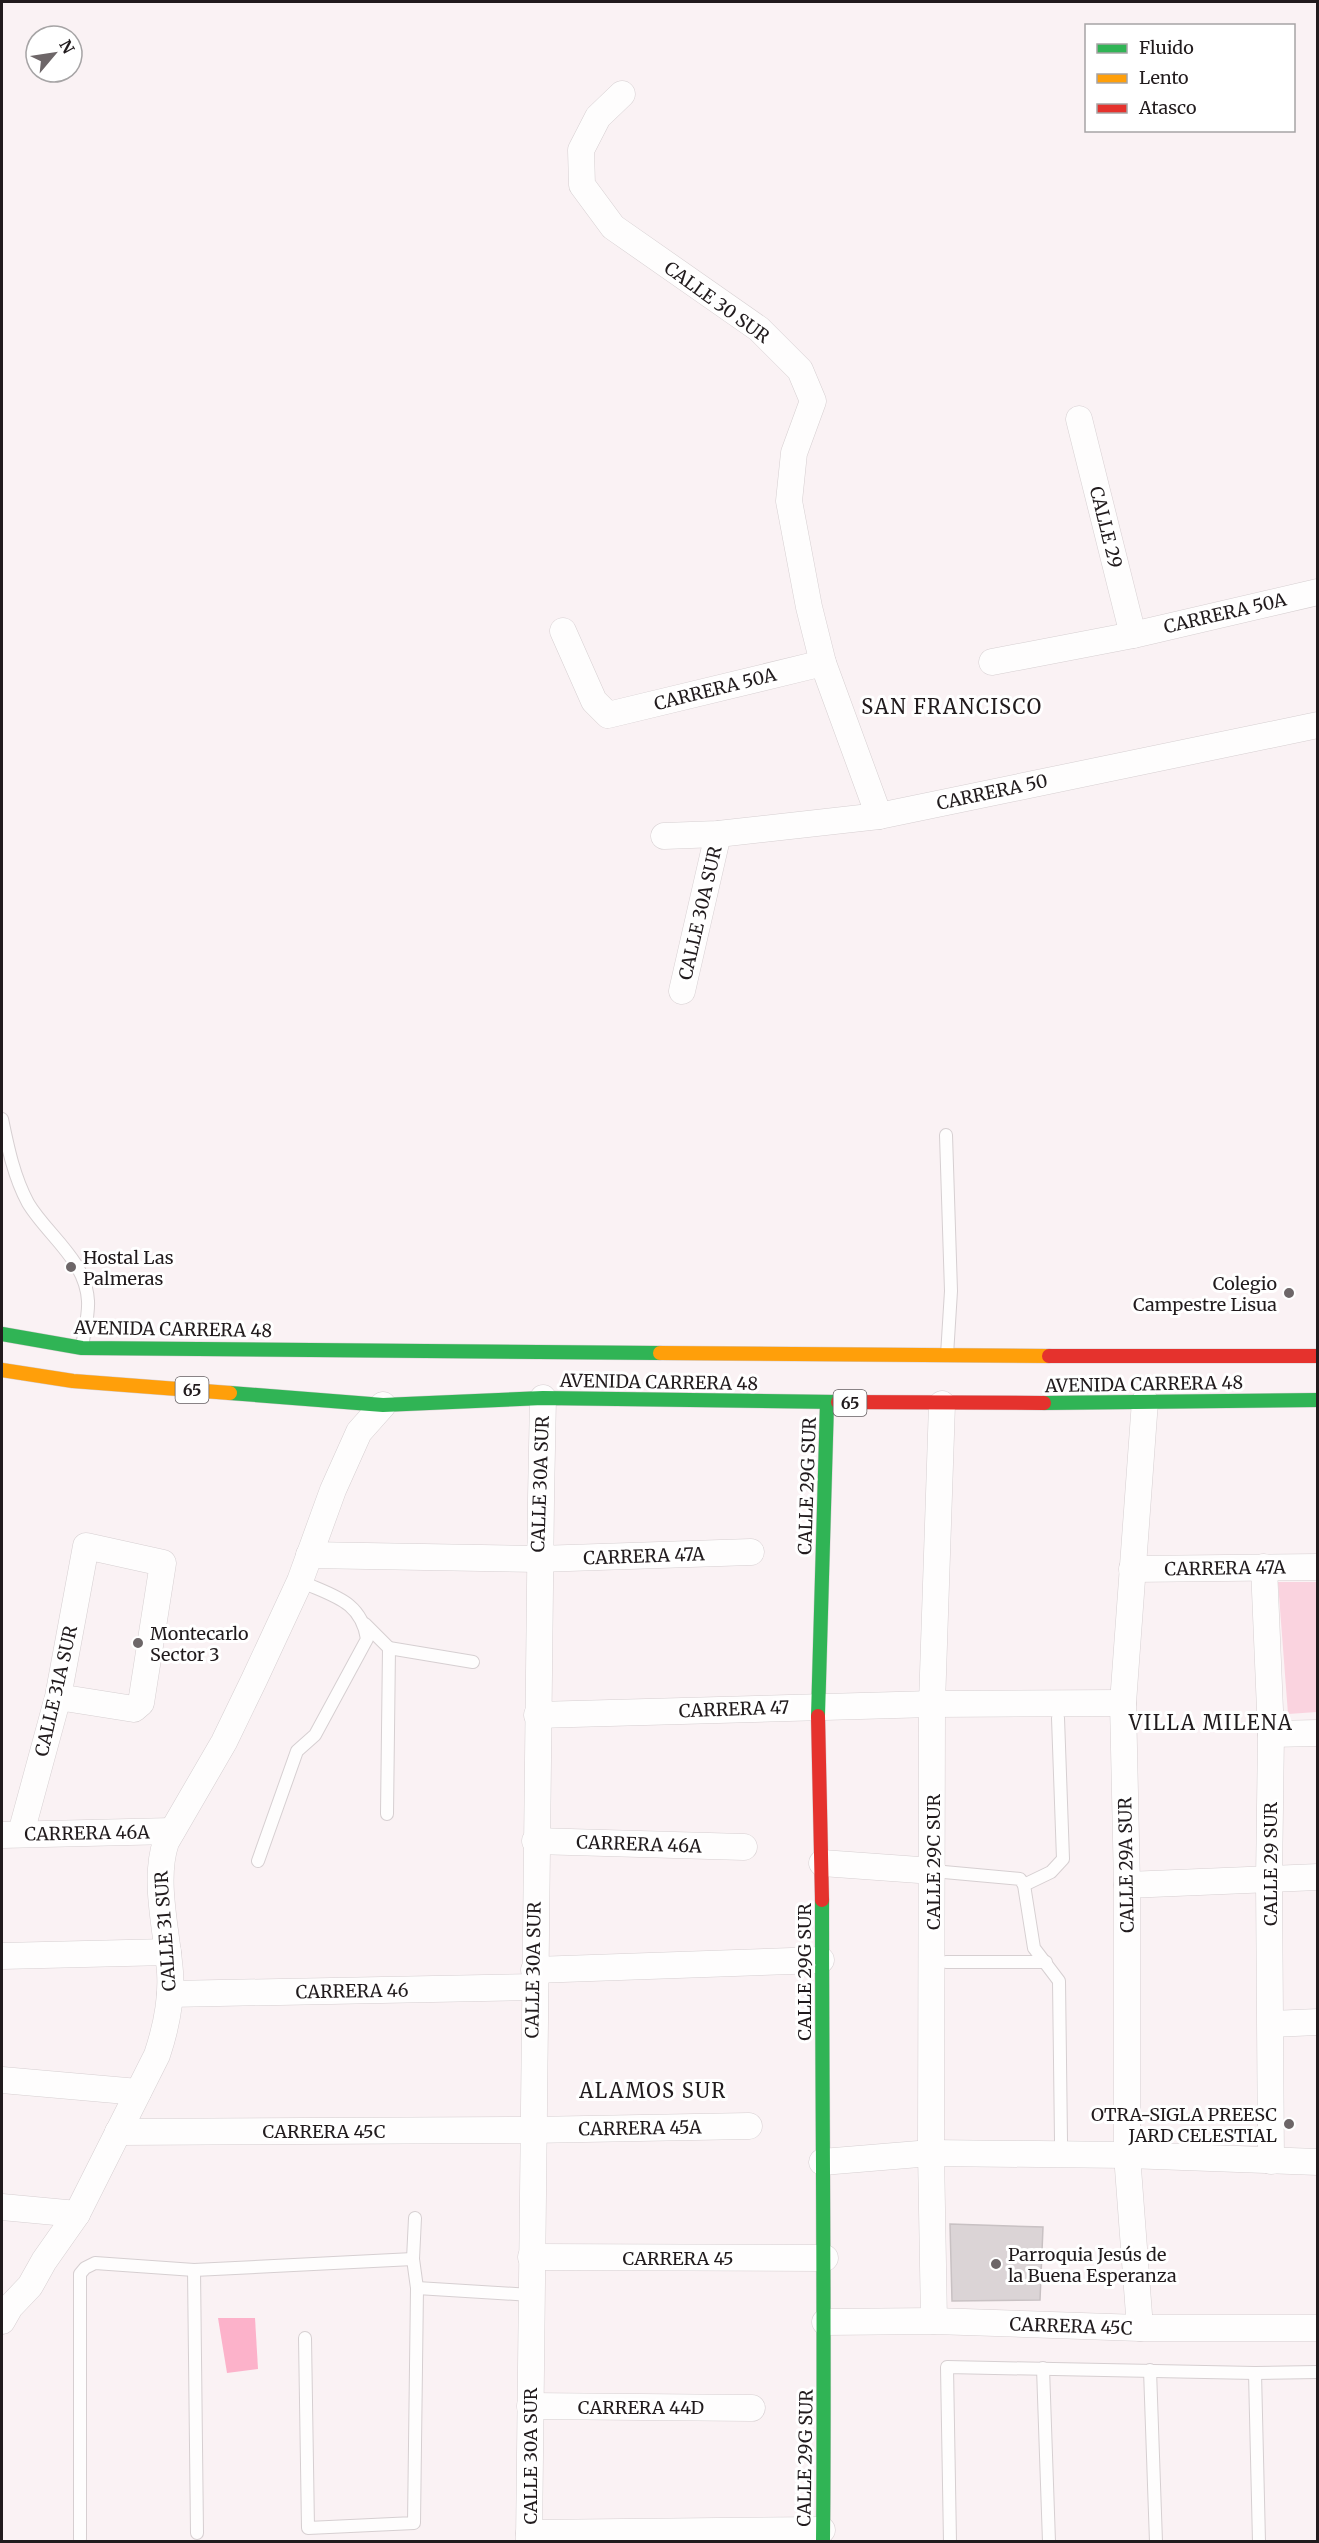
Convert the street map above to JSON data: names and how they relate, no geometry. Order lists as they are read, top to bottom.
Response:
{
  "streets": {
    "main road": ["AVENIDA CARRERA 48", "65", "CALLE 29G SUR"],
    "street": [
      "CALLE 30 SUR",
      "CALLE 29",
      "CARRERA 50A",
      "CARRERA 50",
      "CALLE 30A SUR",
      "CARRERA 47A",
      "CALLE 31A SUR",
      "CARRERA 47",
      "CARRERA 46A",
      "CALLE 29C SUR",
      "CALLE 29 SUR",
      "CALLE 29A SUR",
      "CALLE 31 SUR",
      "CARRERA 46",
      "CARRERA 45A",
      "CARRERA 45C",
      "CARRERA 45",
      "CARRERA 44D"
    ]
  },
  "crossings": [
    ["CALLE 30 SUR", "CARRERA 50A"],
    ["CALLE 30 SUR", "CARRERA 50"],
    ["CALLE 29", "CARRERA 50A"],
    ["CARRERA 50", "CALLE 30A SUR"],
    ["CALLE 30A SUR", "AVENIDA CARRERA 48"],
    ["CALLE 30A SUR", "CARRERA 47A"],
    ["CALLE 30A SUR", "CARRERA 47"],
    ["CALLE 30A SUR", "CARRERA 46A"],
    ["CALLE 30A SUR", "CARRERA 46"],
    ["CALLE 30A SUR", "CARRERA 45A"],
    ["CALLE 30A SUR", "CARRERA 45C"],
    ["CALLE 30A SUR", "CARRERA 45"],
    ["CALLE 30A SUR", "CARRERA 44D"],
    ["AVENIDA CARRERA 48", "CALLE 29G SUR"],
    ["AVENIDA CARRERA 48", "CALLE 29C SUR"],
    ["AVENIDA CARRERA 48", "CALLE 29A SUR"],
    ["AVENIDA CARRERA 48", "CALLE 31 SUR"],
    ["CALLE 29G SUR", "CARRERA 47"],
    ["CALLE 29G SUR", "CARRERA 46"],
    ["CALLE 29G SUR", "CARRERA 45C"],
    ["CALLE 29G SUR", "CARRERA 45"],
    ["CARRERA 47A", "CALLE 29 SUR"],
    ["CARRERA 47A", "CALLE 29A SUR"],
    ["CARRERA 47A", "CALLE 31 SUR"],
    ["CALLE 31A SUR", "CARRERA 46A"],
    ["CARRERA 47", "CALLE 29C SUR"],
    ["CARRERA 47", "CALLE 29A SUR"],
    ["CARRERA 46A", "CALLE 31 SUR"],
    ["CALLE 29C SUR", "CARRERA 45C"],
    ["CALLE 29A SUR", "CARRERA 45C"],
    ["CALLE 31 SUR", "CARRERA 46"],
    ["CALLE 31 SUR", "CARRERA 45C"],
    ["CARRERA 45A", "CARRERA 45C"]
  ],
  "districts": ["SAN FRANCISCO", "VILLA MILENA", "ALAMOS SUR"],
  "places": [
    "Hostal Las Palmeras",
    "Colegio Campestre Lisua",
    "Montecarlo Sector 3",
    "OTRA-SIGLA PREESC JARD CELESTIAL",
    "Parroquia Jesús de la Buena Esperanza"
  ],
  "legend": ["Fluido", "Lento", "Atasco"],
  "north": "top right"
}
